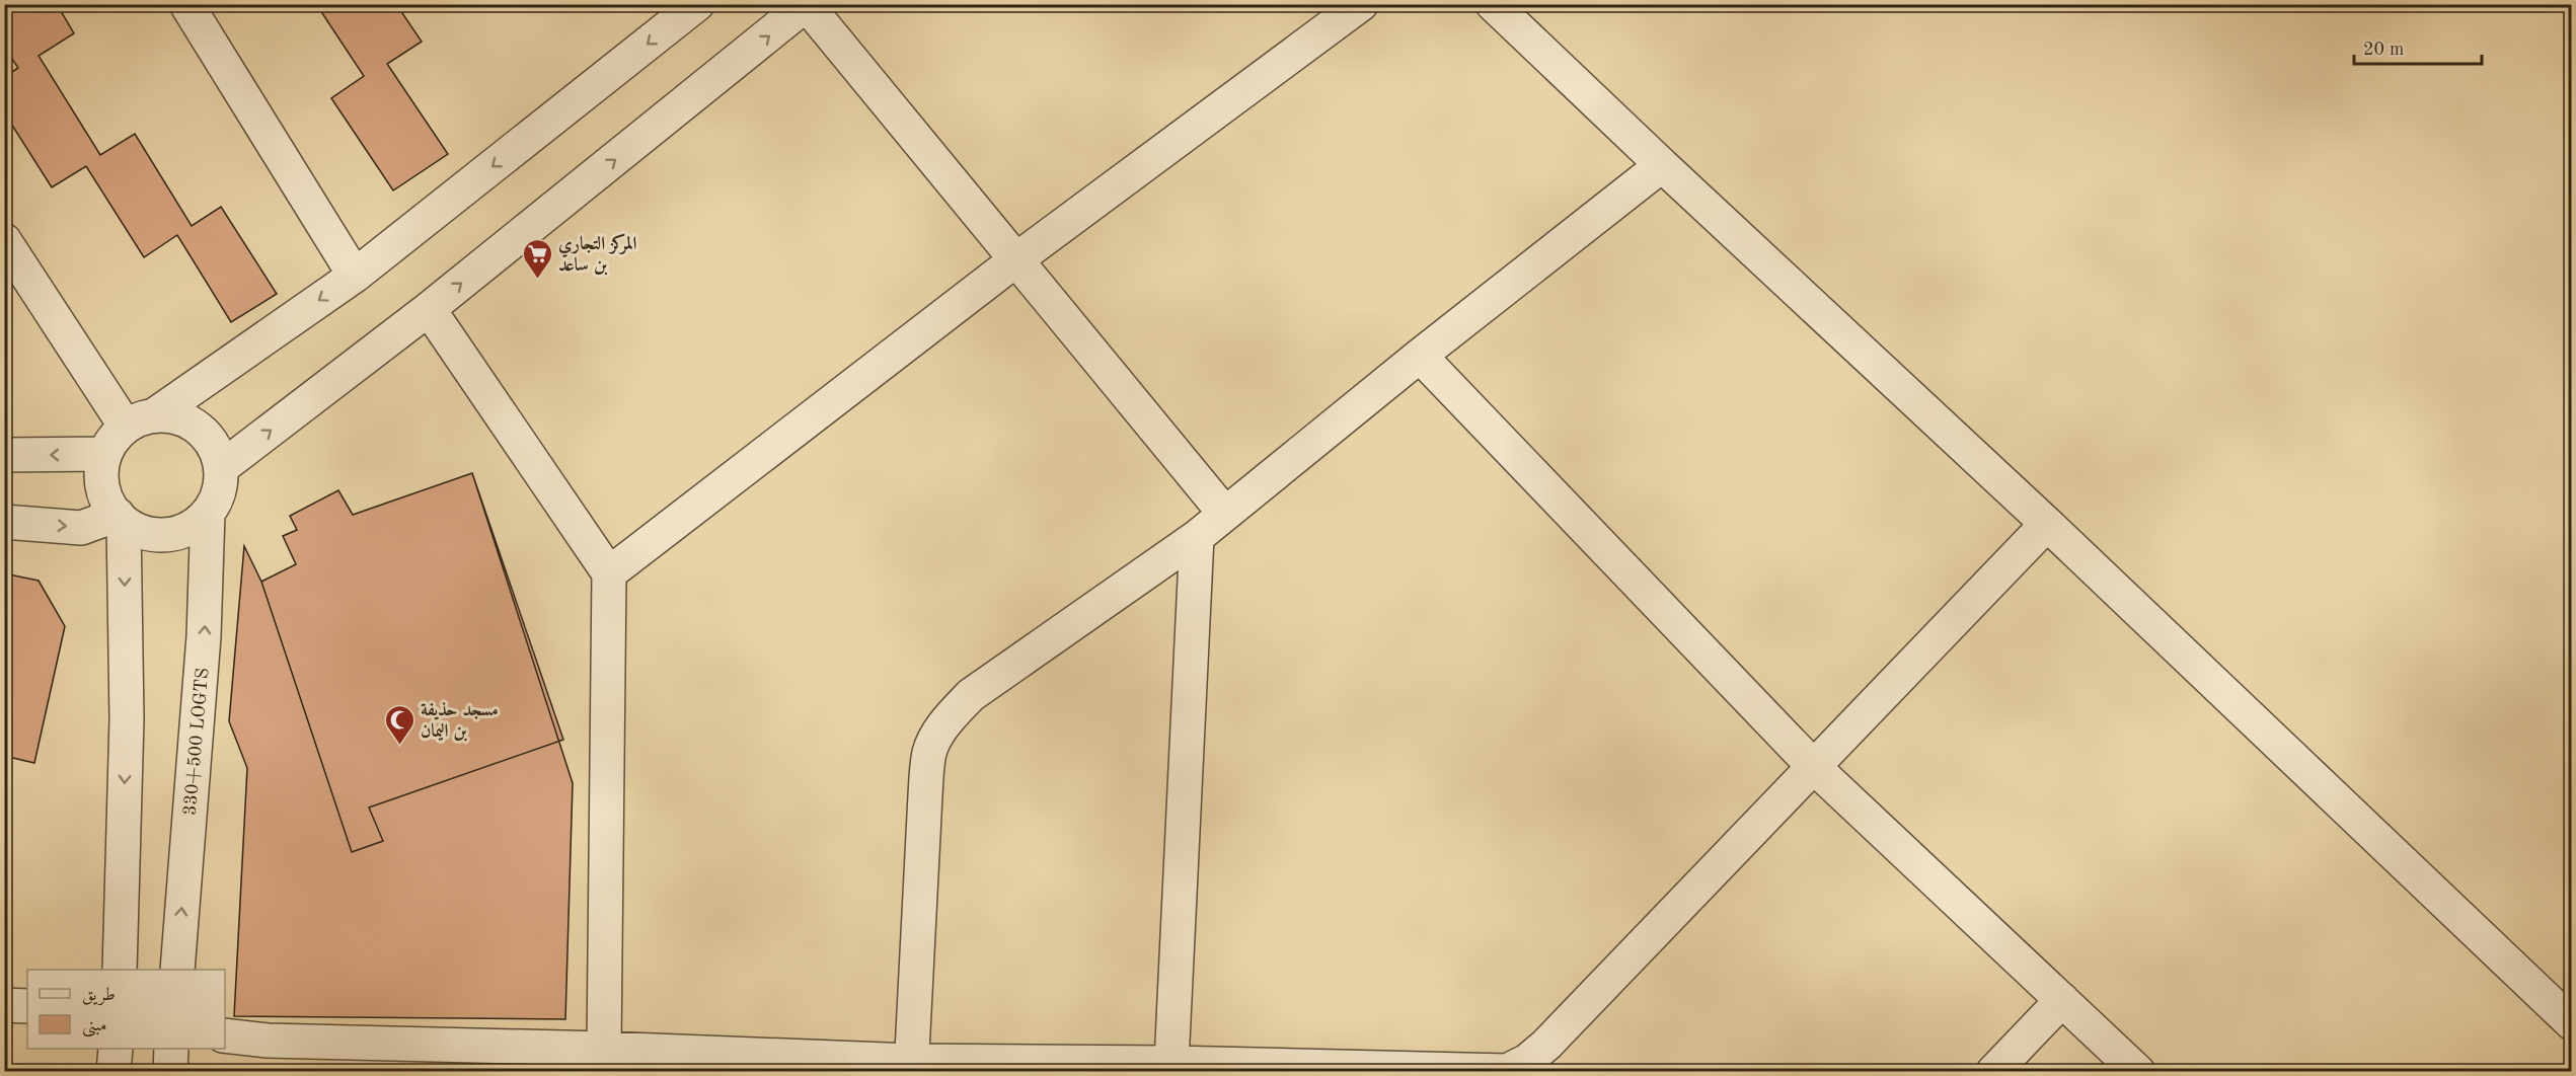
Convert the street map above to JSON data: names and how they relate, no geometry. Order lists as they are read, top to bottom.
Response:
{
  "streets": {
    "street": ["330+500 LOGTS"]
  },
  "places": {
    "supermarket": ["المركز التجاري بن ساعد"],
    "mosque": ["مسجد حذيفة بن اليمان"]
  },
  "legend": ["طريق", "مبنى"],
  "scale_bar": "20 m"
}
